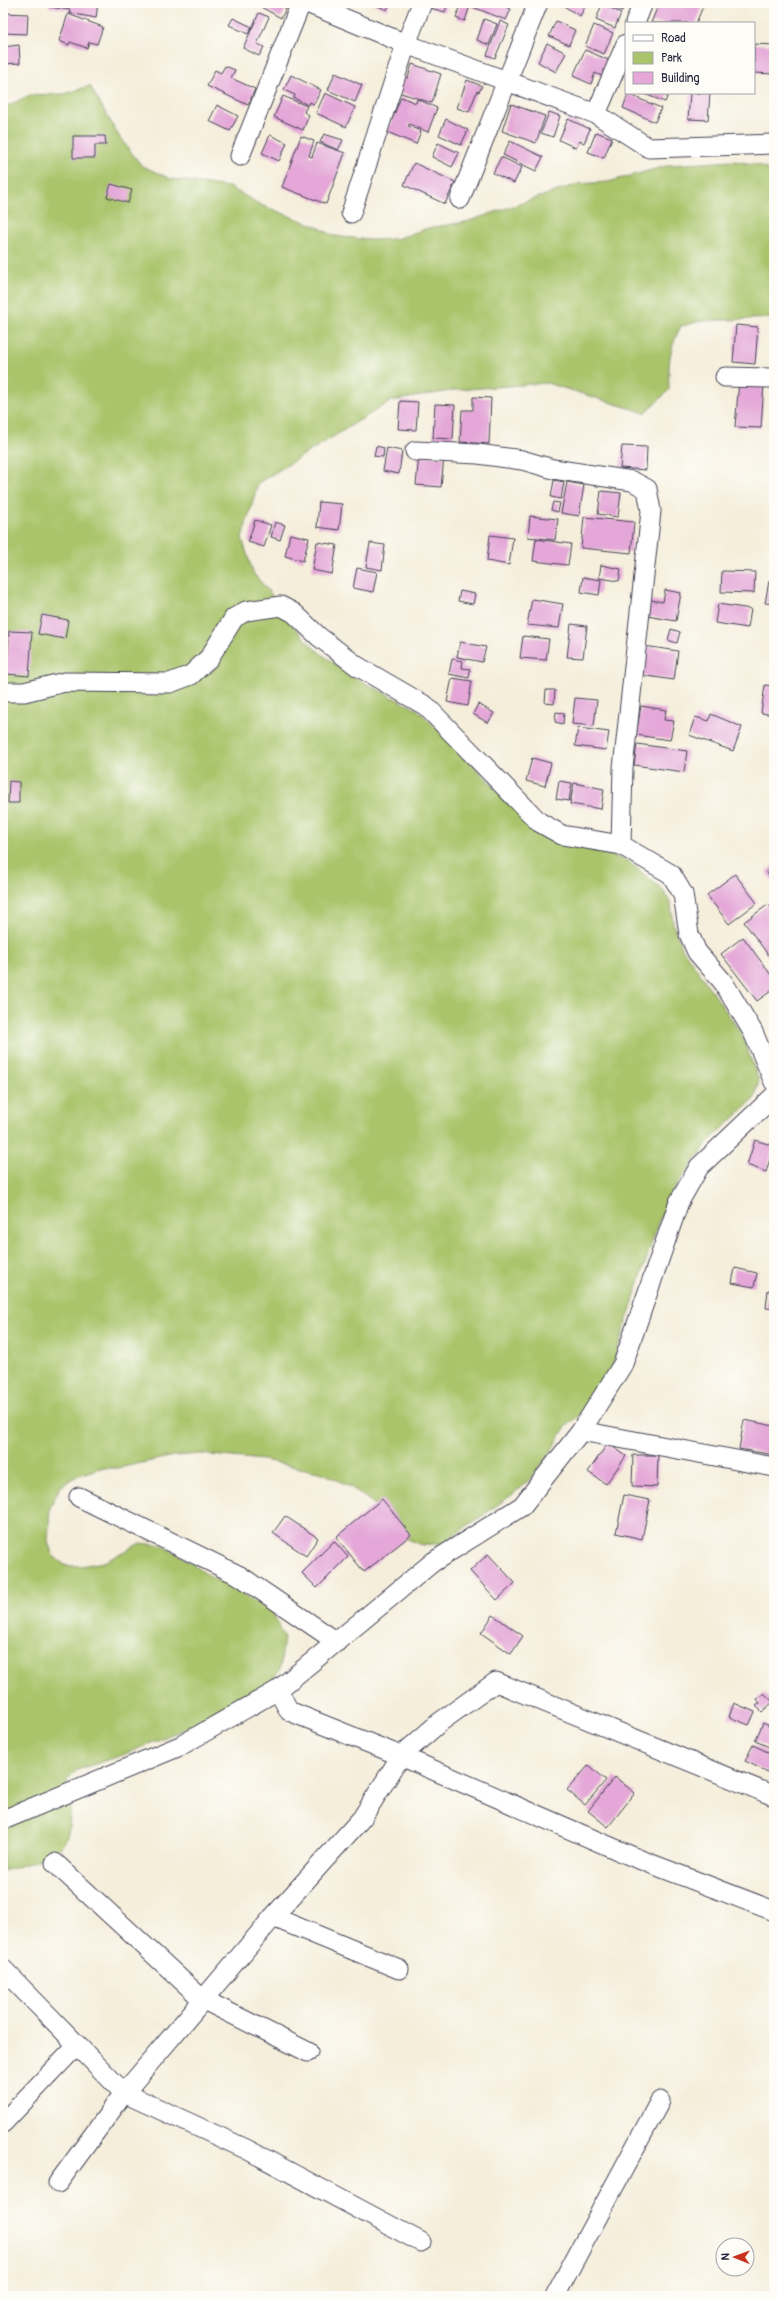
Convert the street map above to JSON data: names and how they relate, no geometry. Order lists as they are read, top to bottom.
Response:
{
  "legend": ["Road", "Park", "Building"],
  "north": "left"
}
